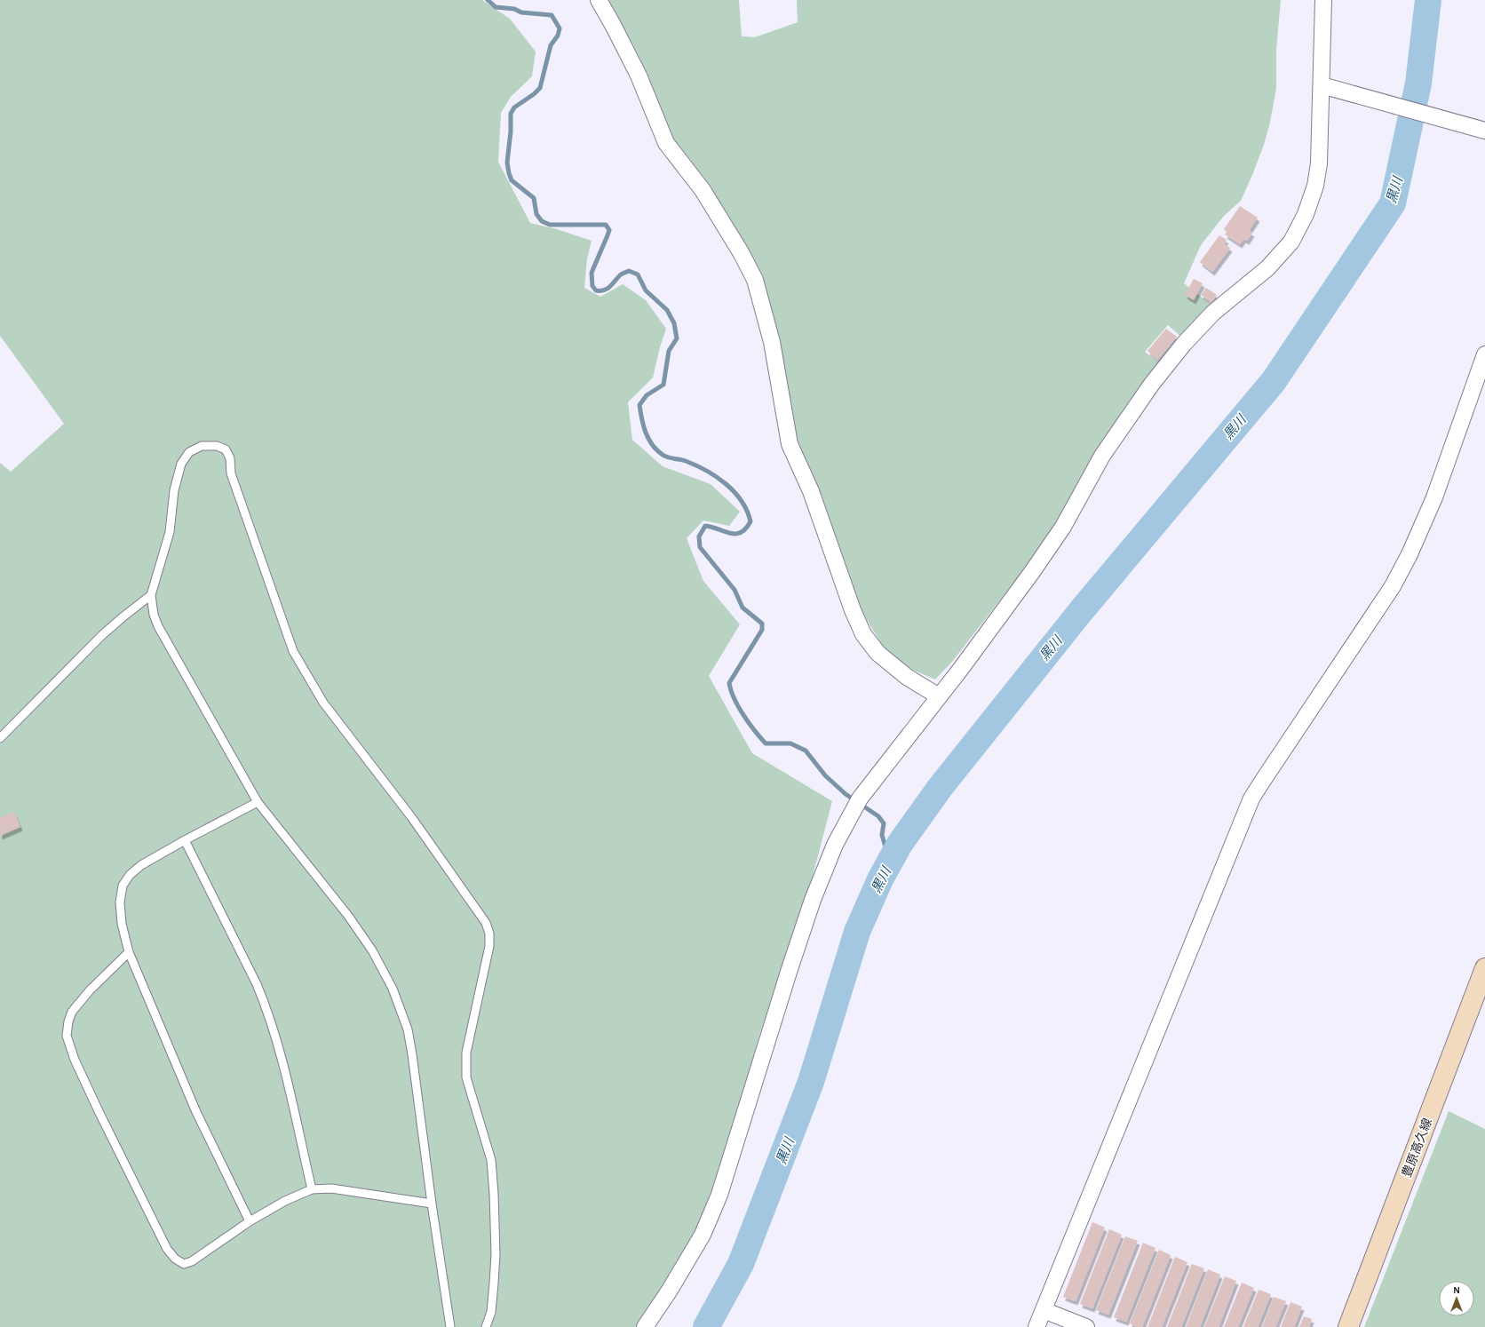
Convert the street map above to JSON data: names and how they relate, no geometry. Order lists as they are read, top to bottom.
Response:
{
  "streets": {
    "main road": ["豊原高久線"]
  },
  "water": ["黒川"],
  "north": "top"
}
